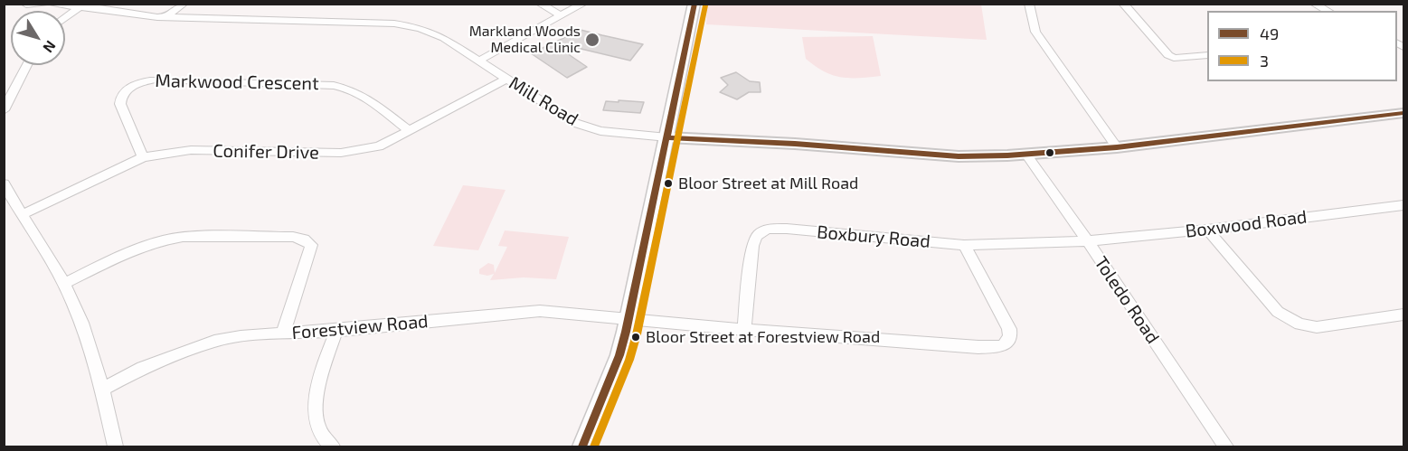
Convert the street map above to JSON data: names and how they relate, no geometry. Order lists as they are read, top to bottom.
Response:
{
  "streets": {
    "street": [
      "Markwood Crescent",
      "Mill Road",
      "Conifer Drive",
      "Boxwood Road",
      "Boxbury Road",
      "Toledo Road",
      "Forestview Road"
    ]
  },
  "crossings": [
    ["Markwood Crescent", "Conifer Drive"],
    ["Mill Road", "Conifer Drive"],
    ["Mill Road", "Toledo Road"],
    ["Boxwood Road", "Boxbury Road"],
    ["Boxwood Road", "Toledo Road"],
    ["Boxbury Road", "Toledo Road"],
    ["Boxbury Road", "Forestview Road"]
  ],
  "places": ["Markland Woods Medical Clinic", "Bloor Street at Mill Road", "Bloor Street at Forestview Road"],
  "lines": ["transit line 49", "transit line 3"],
  "legend": ["49", "3"],
  "north": "bottom right"
}
